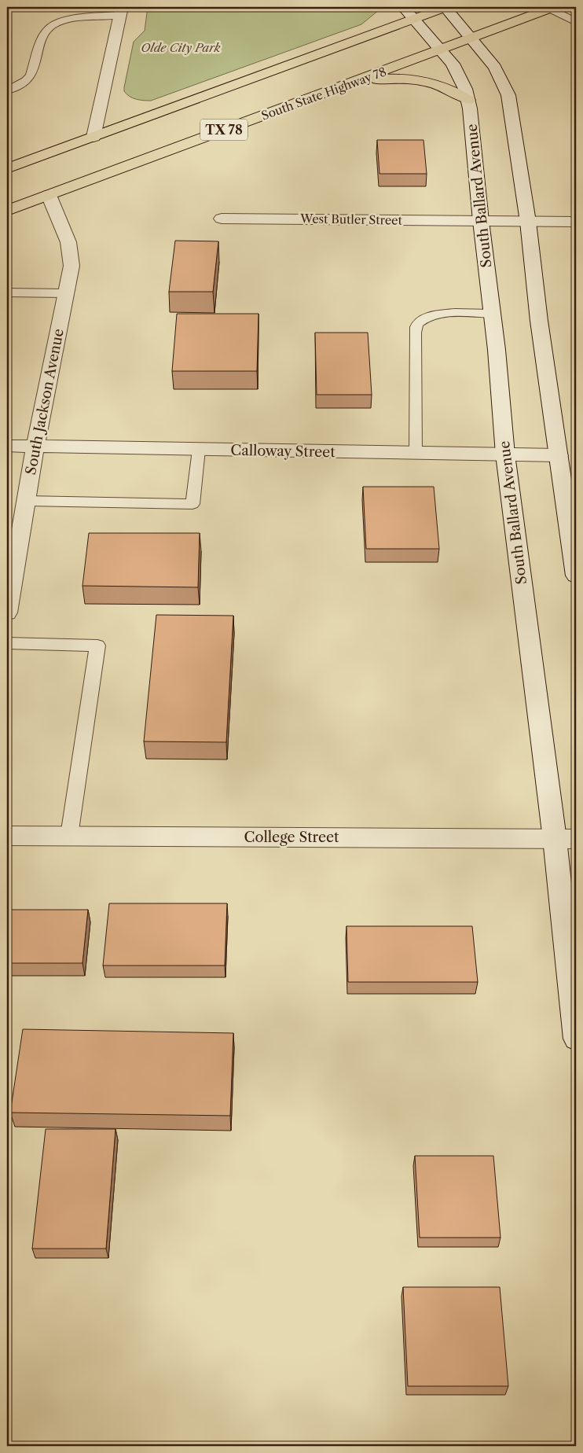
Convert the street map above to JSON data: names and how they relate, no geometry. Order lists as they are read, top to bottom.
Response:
{
  "streets": {
    "main road": [
      "South State Highway 78",
      "TX 78",
      "South Ballard Avenue",
      "West Butler Street",
      "South Jackson Avenue",
      "Calloway Street",
      "College Street"
    ]
  },
  "crossings": [
    ["South State Highway 78", "TX 78"],
    ["South State Highway 78", "South Ballard Avenue"],
    ["South State Highway 78", "South Jackson Avenue"],
    ["TX 78", "South Ballard Avenue"],
    ["South Ballard Avenue", "West Butler Street"],
    ["South Ballard Avenue", "Calloway Street"],
    ["South Ballard Avenue", "College Street"],
    ["South Jackson Avenue", "Calloway Street"]
  ],
  "parks": ["Olde City Park"]
}
